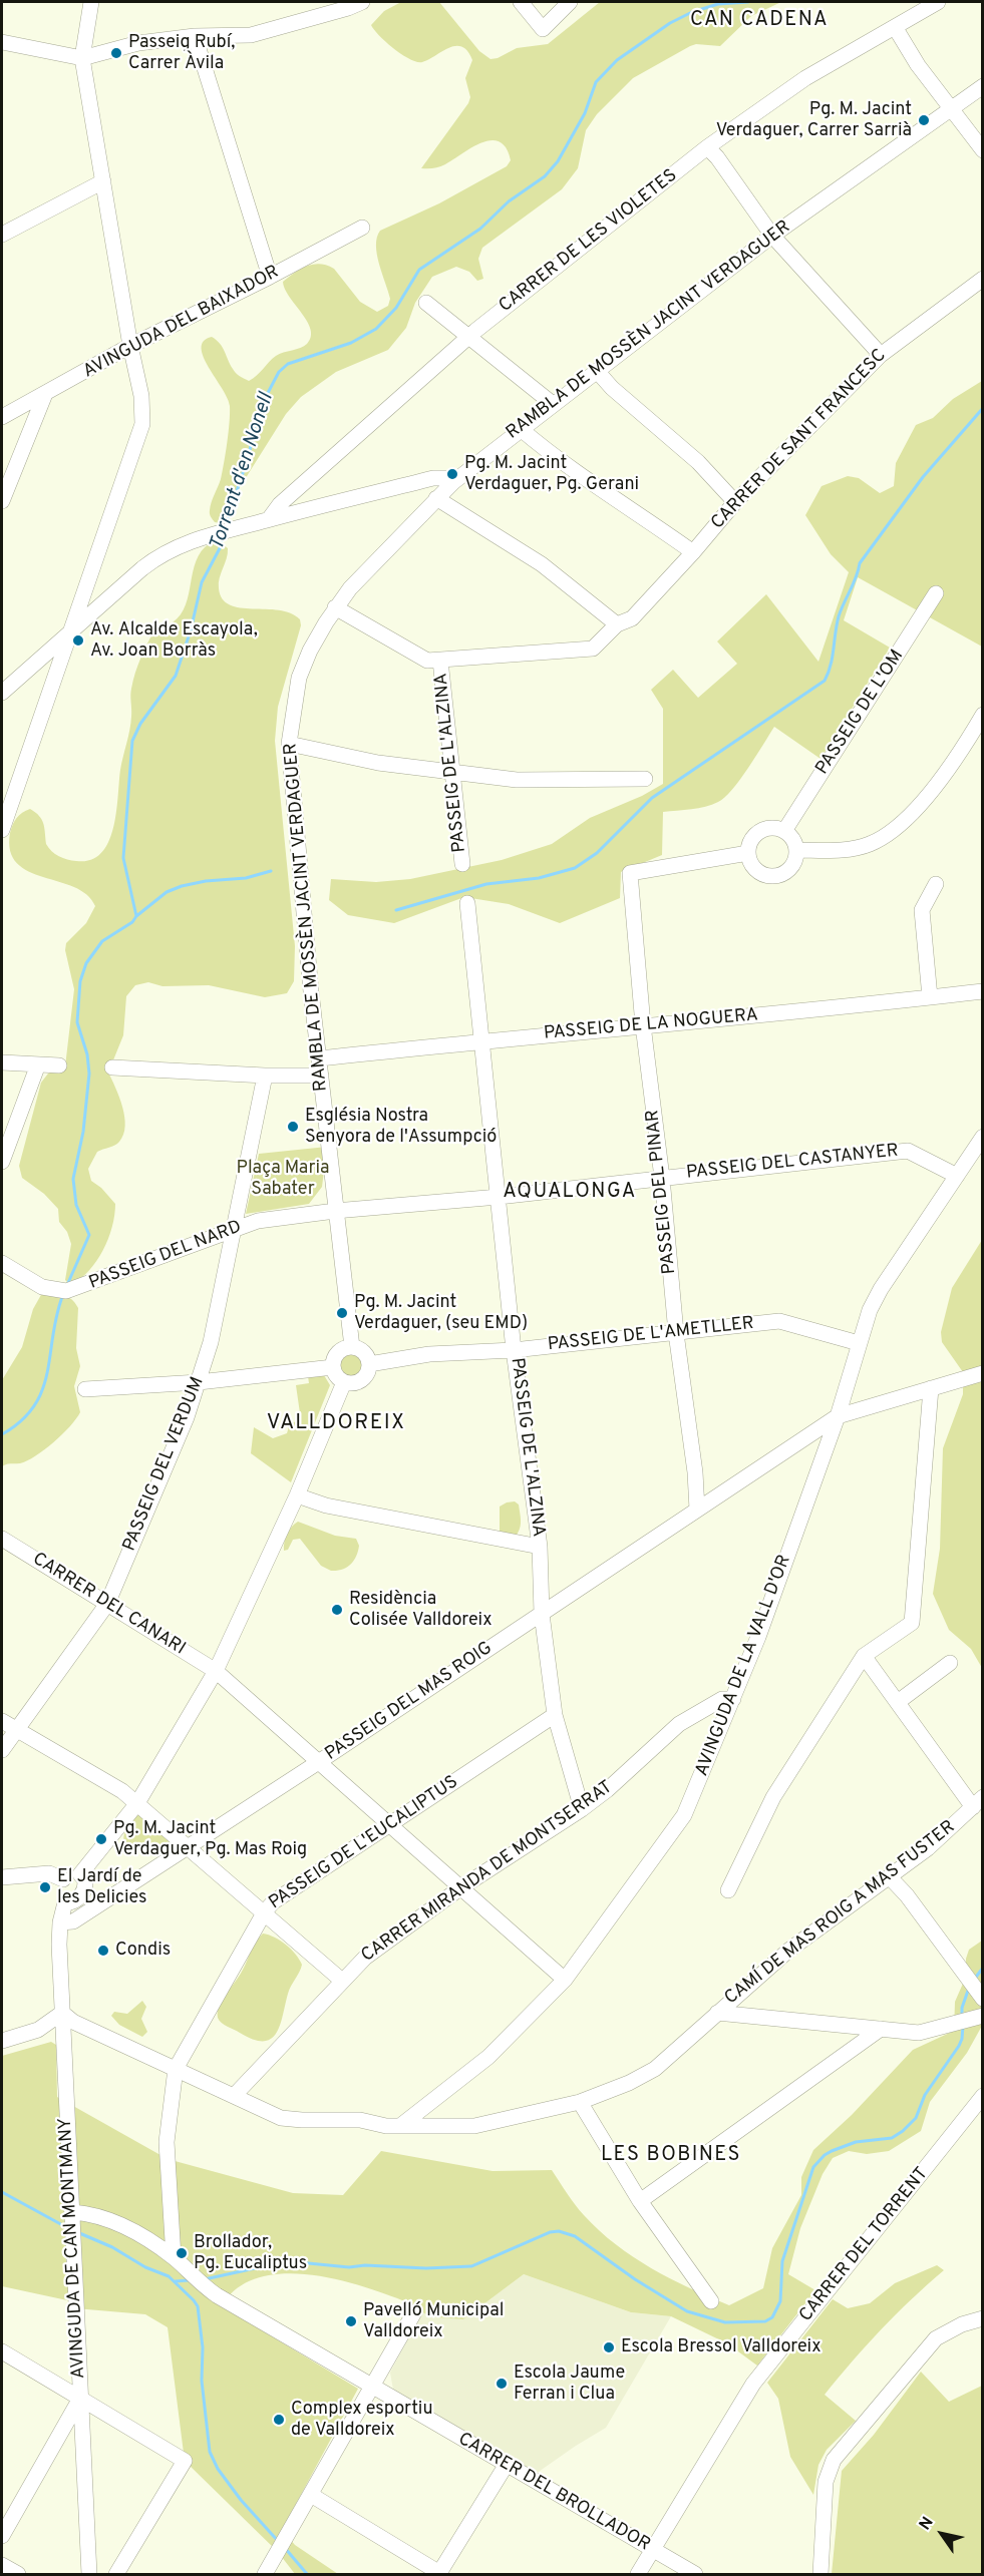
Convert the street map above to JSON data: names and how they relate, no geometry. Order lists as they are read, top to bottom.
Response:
{
  "streets": {
    "street": [
      "CARRER DE LES VIOLETES",
      "AVINGUDA DEL BAIXADOR",
      "RAMBLA DE MOSSÈN JACINT VERDAGUER",
      "CARRER DE SANT FRANCESC",
      "PASSEIG DE L'OM",
      "PASSEIG DE L'ALZINA",
      "PASSEIG DE LA NOGUERA",
      "PASSEIG DEL CASTANYER",
      "PASSEIG DEL PINAR",
      "PASSEIG DEL NARD",
      "PASSEIG DE L'AMETLLER",
      "PASSEIG DEL VERDUM",
      "CARRER DEL CANARI",
      "AVINGUDA DE LA VALL D'OR",
      "PASSEIG DEL MAS ROIG",
      "PASSEIG DE L'EUCALIPTUS",
      "CARRER MIRANDA DE MONTSERRAT",
      "CAMÍ DE MAS ROIG A MAS FUSTER",
      "CARRER DEL TORRENT",
      "AVINGUDA DE CAN MONTMANY",
      "CARRER DEL BROLLADOR"
    ]
  },
  "crossings": [
    ["RAMBLA DE MOSSÈN JACINT VERDAGUER", "PASSEIG DE LA NOGUERA"],
    ["RAMBLA DE MOSSÈN JACINT VERDAGUER", "PASSEIG DEL CASTANYER"],
    ["RAMBLA DE MOSSÈN JACINT VERDAGUER", "PASSEIG DEL NARD"],
    ["RAMBLA DE MOSSÈN JACINT VERDAGUER", "PASSEIG DE L'AMETLLER"],
    ["CARRER DE SANT FRANCESC", "PASSEIG DE L'ALZINA"],
    ["PASSEIG DE L'OM", "PASSEIG DEL PINAR"],
    ["PASSEIG DE L'ALZINA", "PASSEIG DE LA NOGUERA"],
    ["PASSEIG DE L'ALZINA", "PASSEIG DEL CASTANYER"],
    ["PASSEIG DE L'ALZINA", "PASSEIG DE L'AMETLLER"],
    ["PASSEIG DE L'ALZINA", "PASSEIG DEL MAS ROIG"],
    ["PASSEIG DE L'ALZINA", "PASSEIG DE L'EUCALIPTUS"],
    ["PASSEIG DE L'ALZINA", "CARRER MIRANDA DE MONTSERRAT"],
    ["PASSEIG DE LA NOGUERA", "PASSEIG DEL PINAR"],
    ["PASSEIG DEL CASTANYER", "PASSEIG DEL PINAR"],
    ["PASSEIG DEL CASTANYER", "PASSEIG DEL NARD"],
    ["PASSEIG DEL CASTANYER", "AVINGUDA DE LA VALL D'OR"],
    ["PASSEIG DEL PINAR", "PASSEIG DE L'AMETLLER"],
    ["PASSEIG DEL PINAR", "PASSEIG DEL MAS ROIG"],
    ["PASSEIG DEL NARD", "PASSEIG DEL VERDUM"],
    ["PASSEIG DE L'AMETLLER", "AVINGUDA DE LA VALL D'OR"],
    ["PASSEIG DEL VERDUM", "CARRER DEL CANARI"],
    ["CARRER DEL CANARI", "AVINGUDA DE LA VALL D'OR"],
    ["CARRER DEL CANARI", "PASSEIG DEL MAS ROIG"],
    ["CARRER DEL CANARI", "PASSEIG DE L'EUCALIPTUS"],
    ["CARRER DEL CANARI", "CARRER MIRANDA DE MONTSERRAT"],
    ["AVINGUDA DE LA VALL D'OR", "PASSEIG DEL MAS ROIG"],
    ["AVINGUDA DE LA VALL D'OR", "CARRER MIRANDA DE MONTSERRAT"],
    ["AVINGUDA DE LA VALL D'OR", "CAMÍ DE MAS ROIG A MAS FUSTER"],
    ["PASSEIG DEL MAS ROIG", "AVINGUDA DE CAN MONTMANY"],
    ["PASSEIG DE L'EUCALIPTUS", "CAMÍ DE MAS ROIG A MAS FUSTER"],
    ["CARRER MIRANDA DE MONTSERRAT", "CAMÍ DE MAS ROIG A MAS FUSTER"],
    ["CAMÍ DE MAS ROIG A MAS FUSTER", "AVINGUDA DE CAN MONTMANY"],
    ["CARRER DEL TORRENT", "CARRER DEL BROLLADOR"],
    ["AVINGUDA DE CAN MONTMANY", "CARRER DEL BROLLADOR"]
  ],
  "districts": [
    "CAN CADENA",
    "AQUALONGA",
    "VALLDOREIX",
    "LES BOBINES"
  ],
  "water": ["Torrent d'en Nonell"],
  "parks": ["Plaça Maria Sabater"],
  "places": [
    "Passeig Rubí, Carrer Àvila",
    "Pg. M. Jacint Verdaguer, Carrer Sarrià",
    "Pg. M. Jacint Verdaguer, Pg. Gerani",
    "Av. Alcalde Escayola, Av. Joan Borràs",
    "Església Nostra Senyora de l'Assumpció",
    "Pg. M. Jacint Verdaguer, (seu EMD)",
    "Residència Colisée Valldoreix",
    "Pg. M. Jacint Verdaguer, Pg. Mas Roig",
    "El Jardí de les Delicies",
    "Condis",
    "Brollador, Pg. Eucaliptus",
    "Pavelló Municipal Valldoreix",
    "Escola Bressol Valldoreix",
    "Escola Jaume Ferran i Clua",
    "Complex esportiu de Valldoreix"
  ],
  "north": "top left"
}
